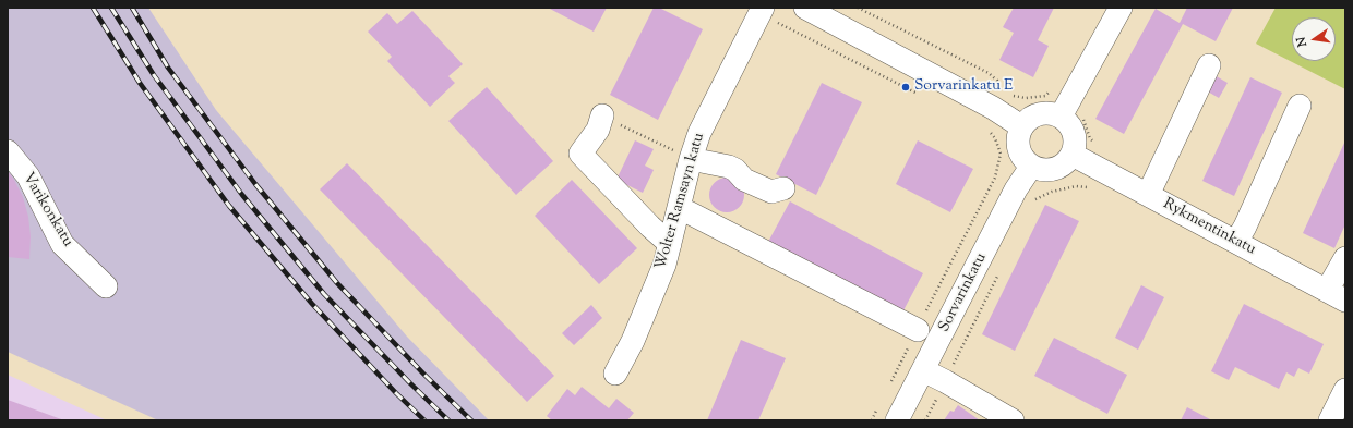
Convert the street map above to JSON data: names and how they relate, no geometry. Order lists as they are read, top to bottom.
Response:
{
  "streets": {
    "street": [
      "Wolter Ramsayn katu",
      "Varikonkatu",
      "Rykmentinkatu",
      "Sorvarinkatu"
    ]
  },
  "crossings": [
    ["Rykmentinkatu", "Sorvarinkatu"]
  ],
  "places": ["Sorvarinkatu E"],
  "north": "left"
}
